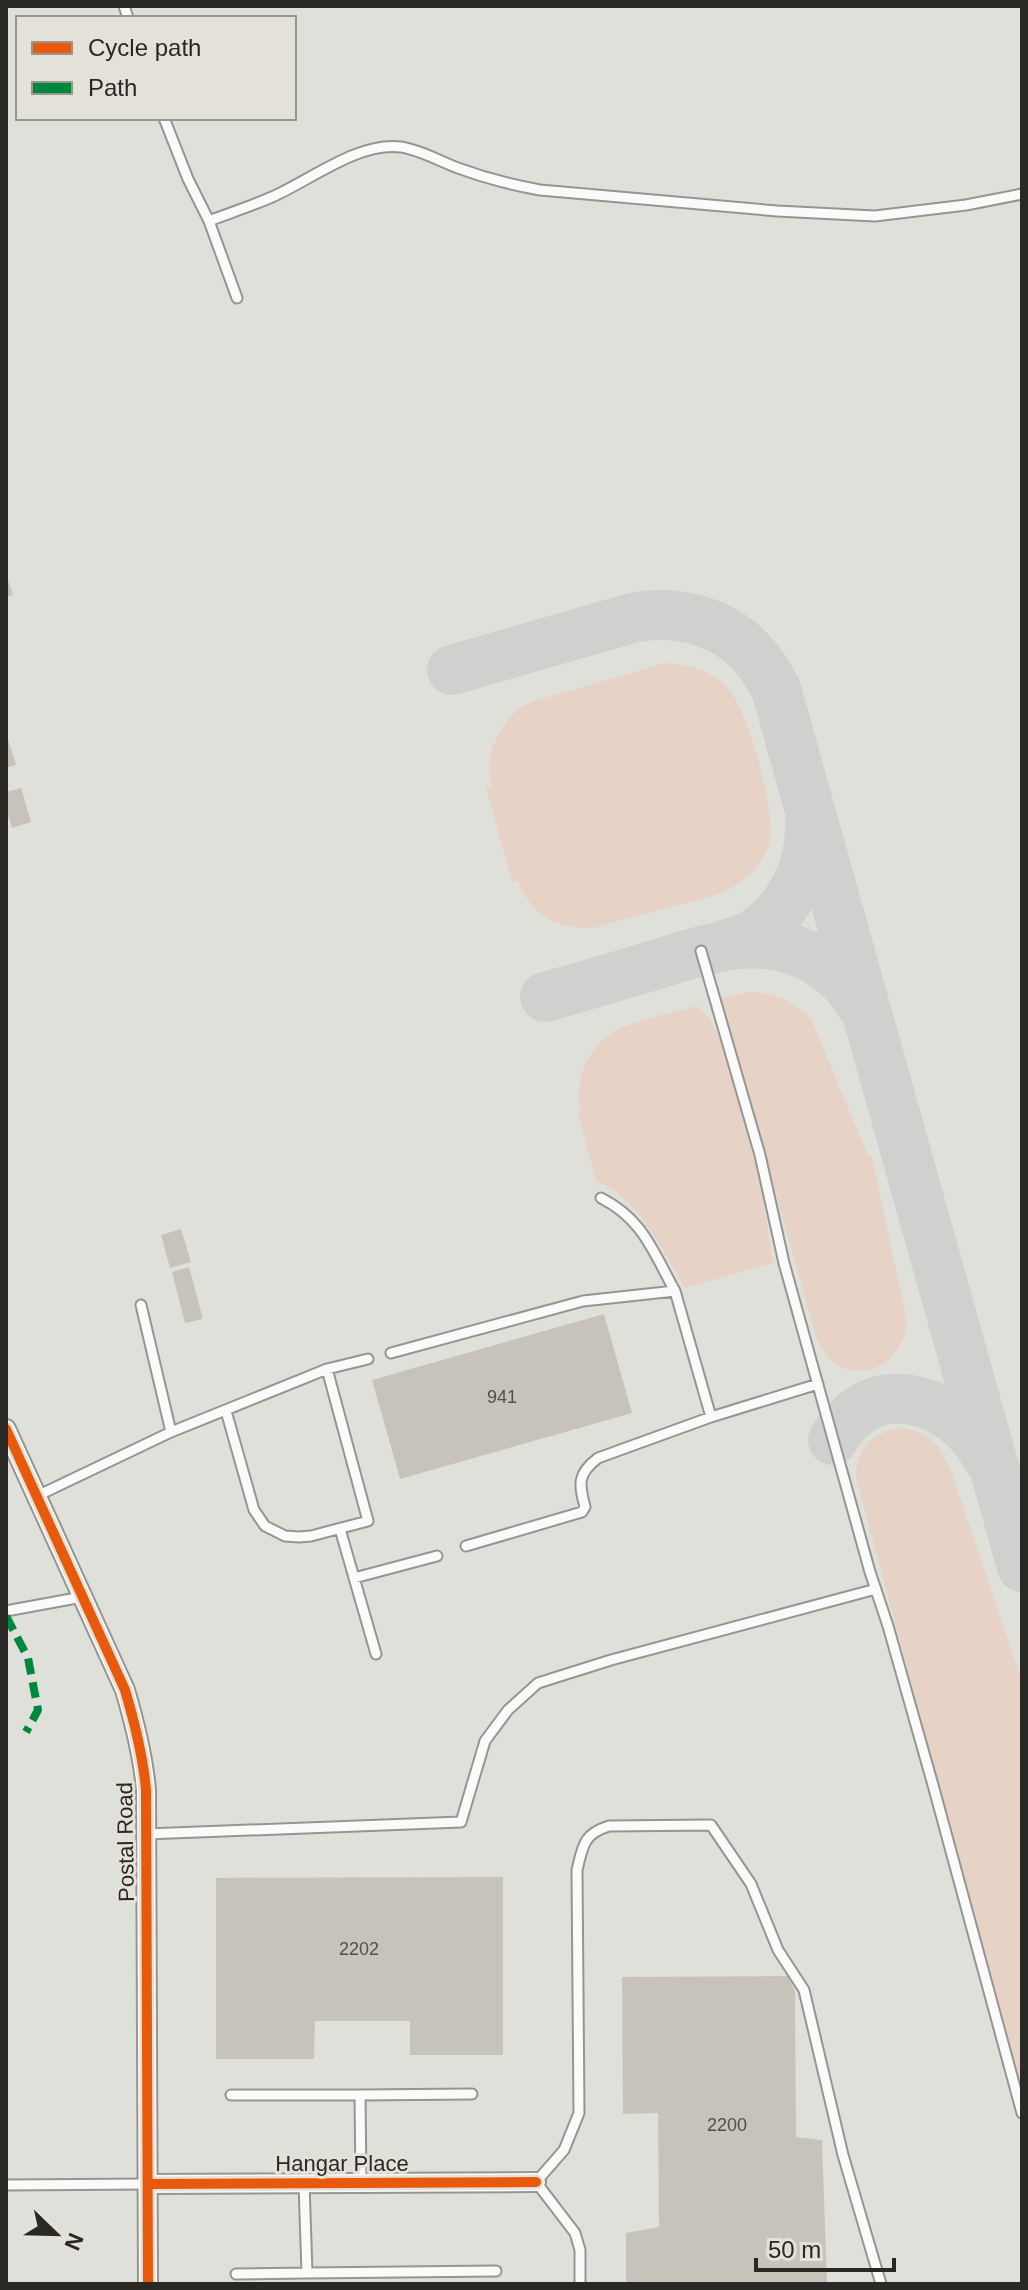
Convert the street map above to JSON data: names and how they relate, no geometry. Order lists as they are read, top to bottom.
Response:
{
  "streets": {
    "street": ["Postal Road", "Hangar Place"]
  },
  "crossings": [
    ["Postal Road", "Hangar Place"]
  ],
  "house_numbers": ["941", "2202", "2200"],
  "legend": ["Cycle path", "Path"],
  "scale_bar": "50 m",
  "north": "bottom right"
}
